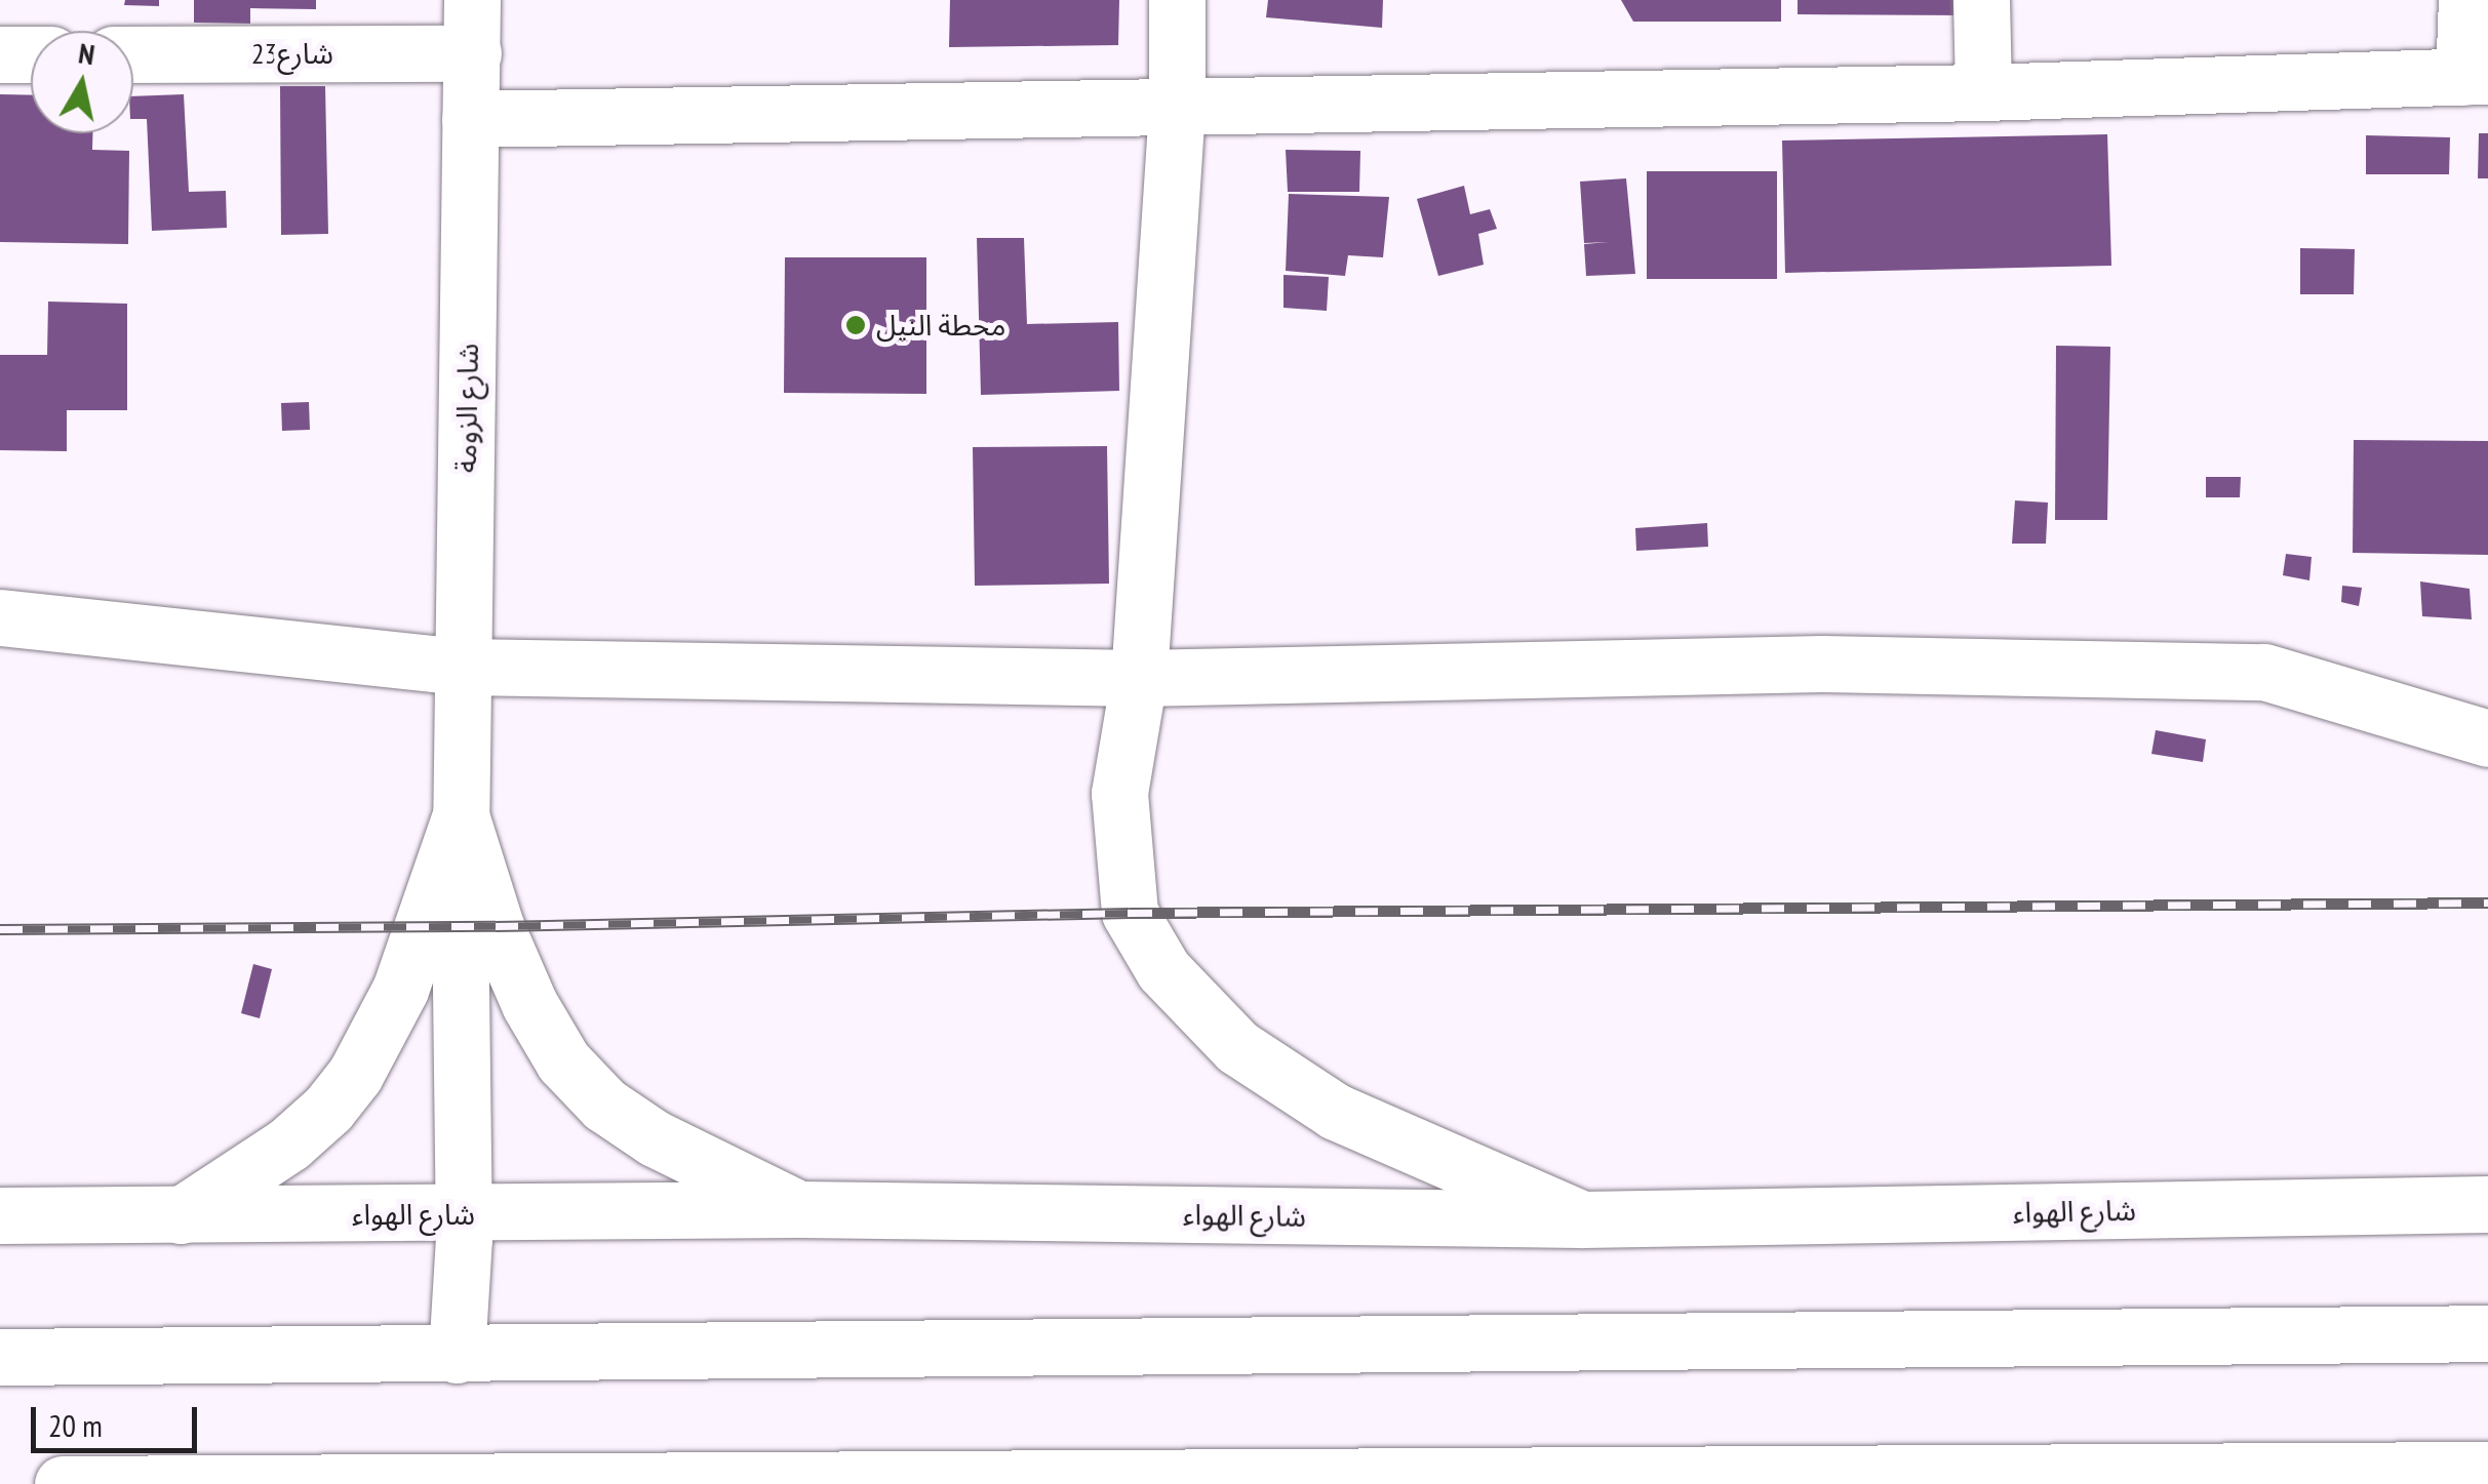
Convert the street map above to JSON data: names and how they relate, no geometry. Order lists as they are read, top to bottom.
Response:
{
  "streets": {
    "main road": ["شارع23", "شارع الزومة", "شارع الهواء"]
  },
  "crossings": [
    ["شارع23", "شارع الزومة"],
    ["شارع الزومة", "شارع الهواء"]
  ],
  "places": ["محطة النيل"],
  "scale_bar": "20 m",
  "north": "top"
}
